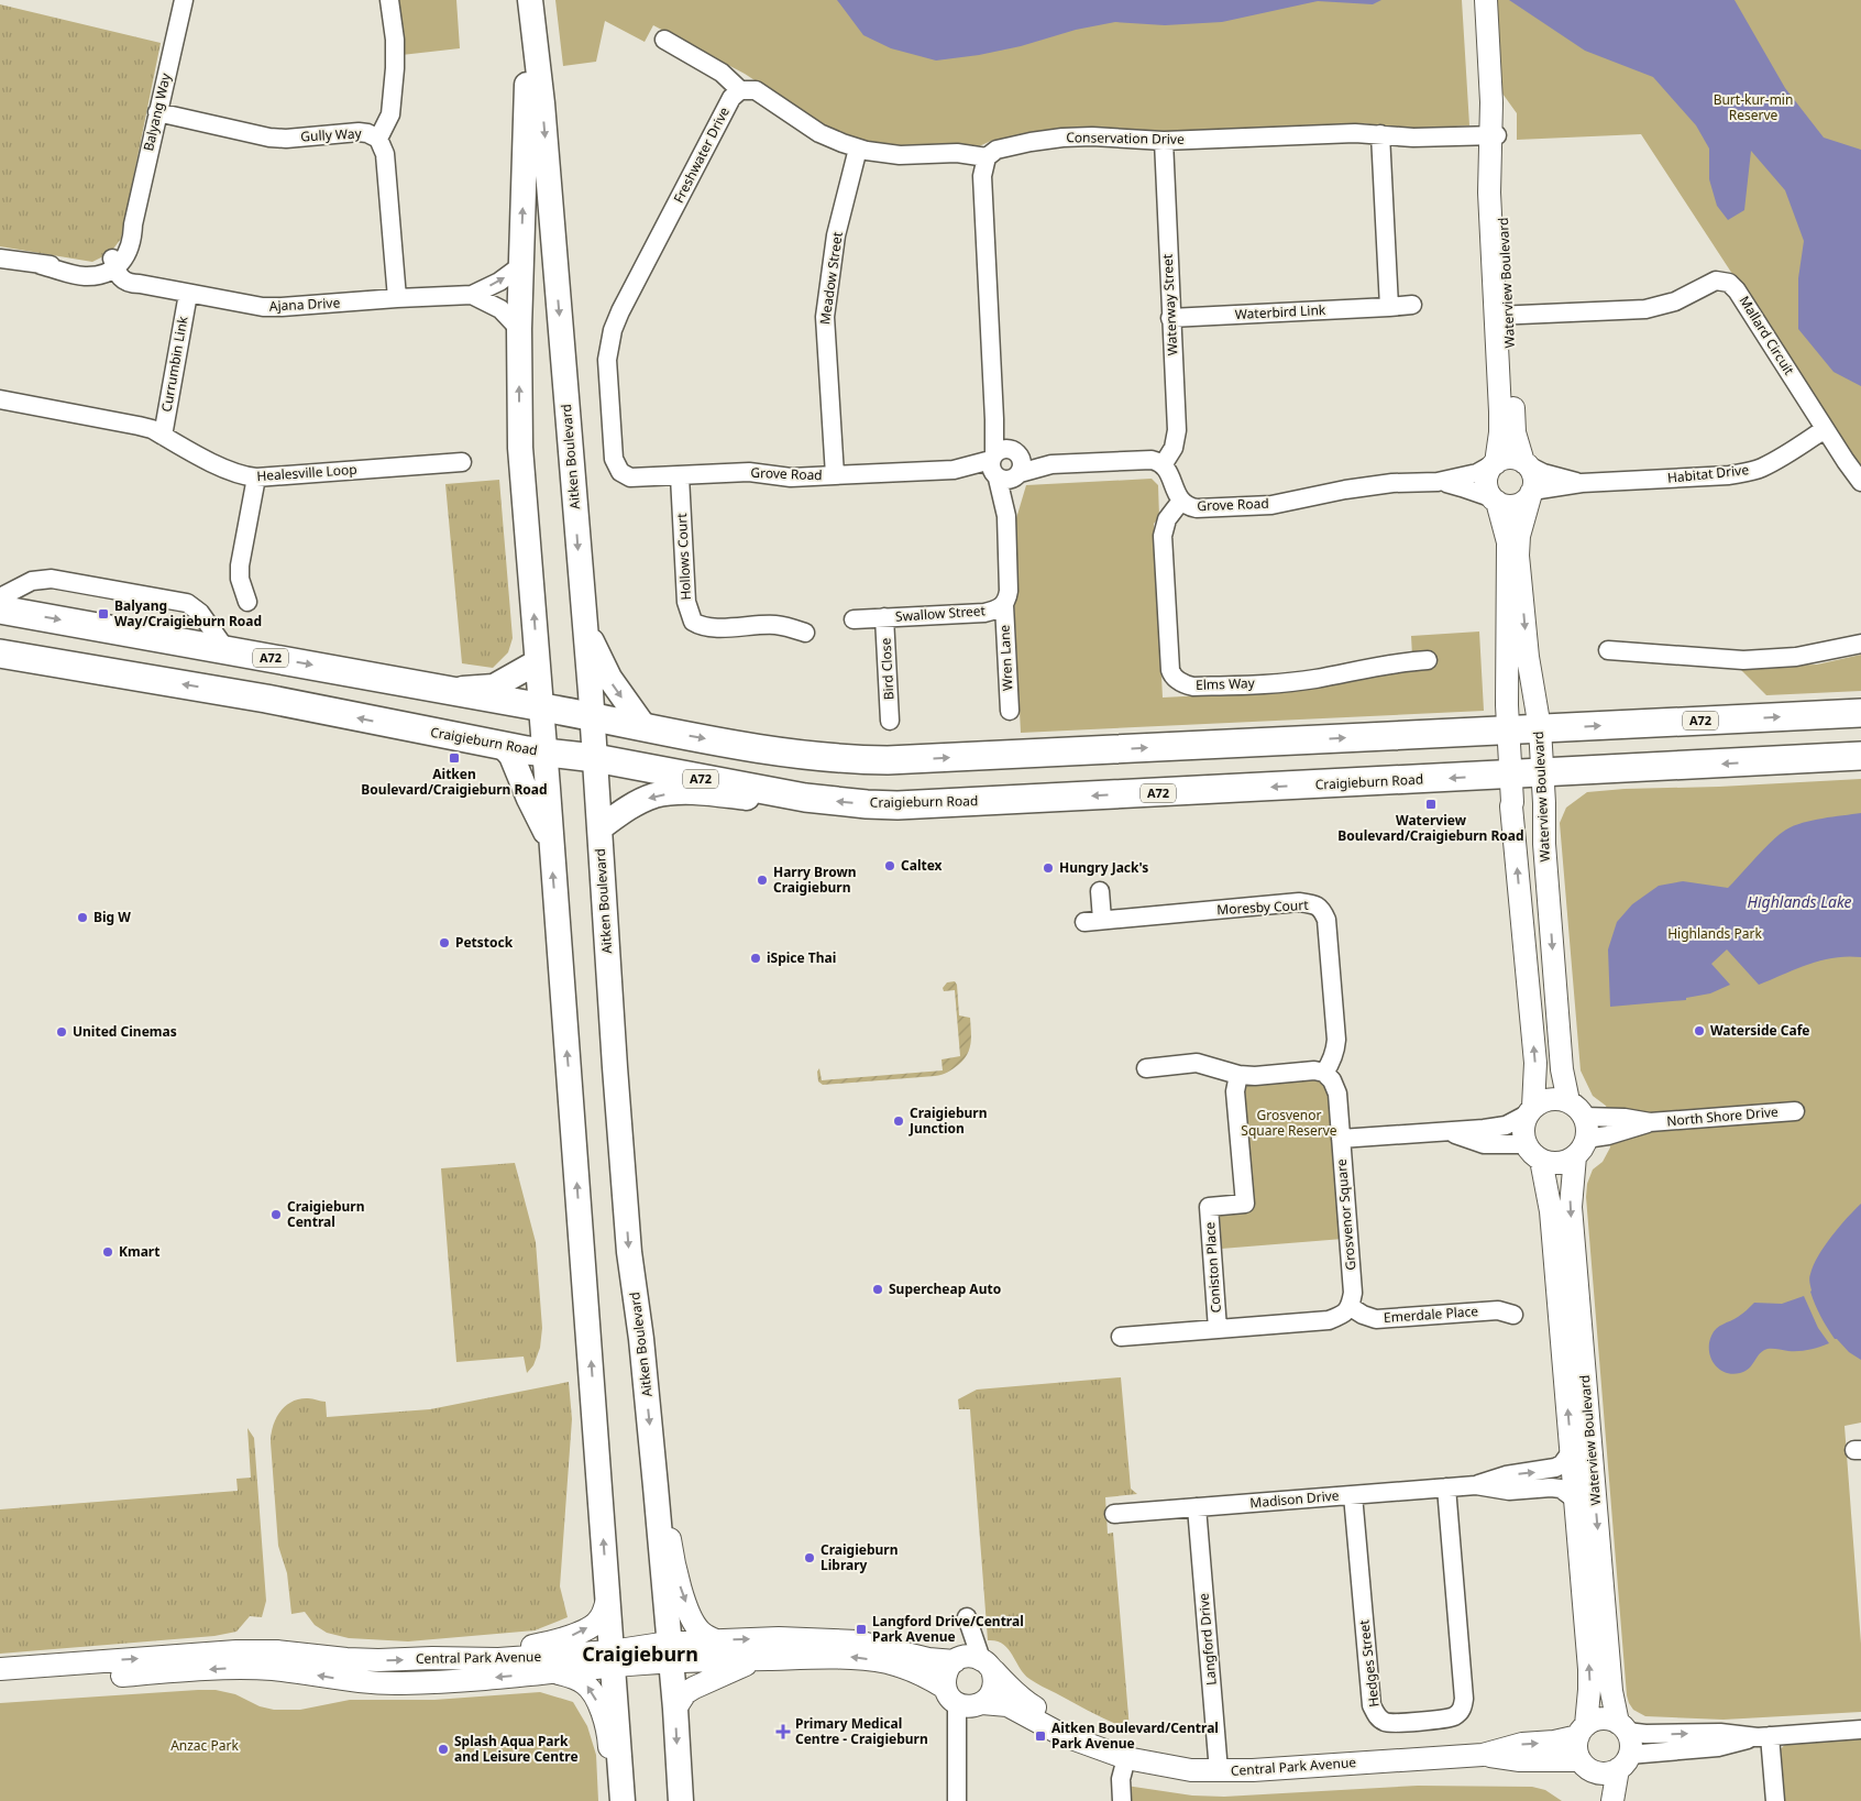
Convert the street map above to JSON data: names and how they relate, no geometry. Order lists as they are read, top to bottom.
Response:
{
  "streets": {
    "main road": ["Aitken Boulevard", "A72", "Craigieburn Road"],
    "street": [
      "Balyang Way",
      "Gully Way",
      "Conservation Drive",
      "Freshwater Drive",
      "Meadow Street",
      "Waterview Boulevard",
      "Ajana Drive",
      "Waterway Street",
      "Waterbird Link",
      "Mallard Circuit",
      "Currumbin Link",
      "Healesville Loop",
      "Grove Road",
      "Habitat Drive",
      "Hollows Court",
      "Swallow Street",
      "Wren Lane",
      "Bird Close",
      "Elms Way",
      "Moresby Court",
      "North Shore Drive",
      "Grosvenor Square",
      "Coniston Place",
      "Emerdale Place",
      "Madison Drive",
      "Langford Drive",
      "Central Park Avenue",
      "Hedges Street"
    ]
  },
  "crossings": [
    ["Balyang Way", "Gully Way"],
    ["Balyang Way", "Ajana Drive"],
    ["Gully Way", "Ajana Drive"],
    ["Conservation Drive", "Waterview Boulevard"],
    ["Conservation Drive", "Waterway Street"],
    ["Freshwater Drive", "Grove Road"],
    ["Meadow Street", "Grove Road"],
    ["Waterview Boulevard", "Mallard Circuit"],
    ["Waterview Boulevard", "Grove Road"],
    ["Waterview Boulevard", "Habitat Drive"],
    ["Waterview Boulevard", "A72"],
    ["Waterview Boulevard", "Craigieburn Road"],
    ["Waterview Boulevard", "North Shore Drive"],
    ["Waterview Boulevard", "Madison Drive"],
    ["Waterview Boulevard", "Central Park Avenue"],
    ["Ajana Drive", "Currumbin Link"],
    ["Ajana Drive", "Aitken Boulevard"],
    ["Waterway Street", "Waterbird Link"],
    ["Waterway Street", "Grove Road"],
    ["Mallard Circuit", "Habitat Drive"],
    ["Currumbin Link", "Healesville Loop"],
    ["Aitken Boulevard", "A72"],
    ["Aitken Boulevard", "Craigieburn Road"],
    ["Aitken Boulevard", "Central Park Avenue"],
    ["Grove Road", "Habitat Drive"],
    ["Grove Road", "Hollows Court"],
    ["Grove Road", "Swallow Street"],
    ["Grove Road", "Elms Way"],
    ["Swallow Street", "Wren Lane"],
    ["Swallow Street", "Bird Close"],
    ["Moresby Court", "Grosvenor Square"],
    ["Grosvenor Square", "Emerdale Place"],
    ["Madison Drive", "Langford Drive"],
    ["Madison Drive", "Hedges Street"],
    ["Langford Drive", "Central Park Avenue"]
  ],
  "districts": ["Craigieburn"],
  "water": ["Highlands Lake"],
  "parks": [
    "Burt-kur-min Reserve",
    "Highlands Park",
    "Grosvenor Square Reserve",
    "Anzac Park"
  ],
  "places": {
    "transit": [
      "Balyang Way/Craigieburn Road",
      "Aitken Boulevard/Craigieburn Road",
      "Waterview Boulevard/Craigieburn Road",
      "Langford Drive/Central Park Avenue",
      "Aitken Boulevard/Central Park Avenue"
    ],
    "other": [
      "Caltex",
      "Hungry Jack's",
      "Harry Brown Craigieburn",
      "Big W",
      "Petstock",
      "iSpice Thai",
      "Waterside Cafe",
      "United Cinemas",
      "Craigieburn Junction",
      "Craigieburn Central",
      "Kmart",
      "Supercheap Auto",
      "Craigieburn Library",
      "Splash Aqua Park and Leisure Centre"
    ],
    "health": ["Primary Medical Centre - Craigieburn"]
  }
}
